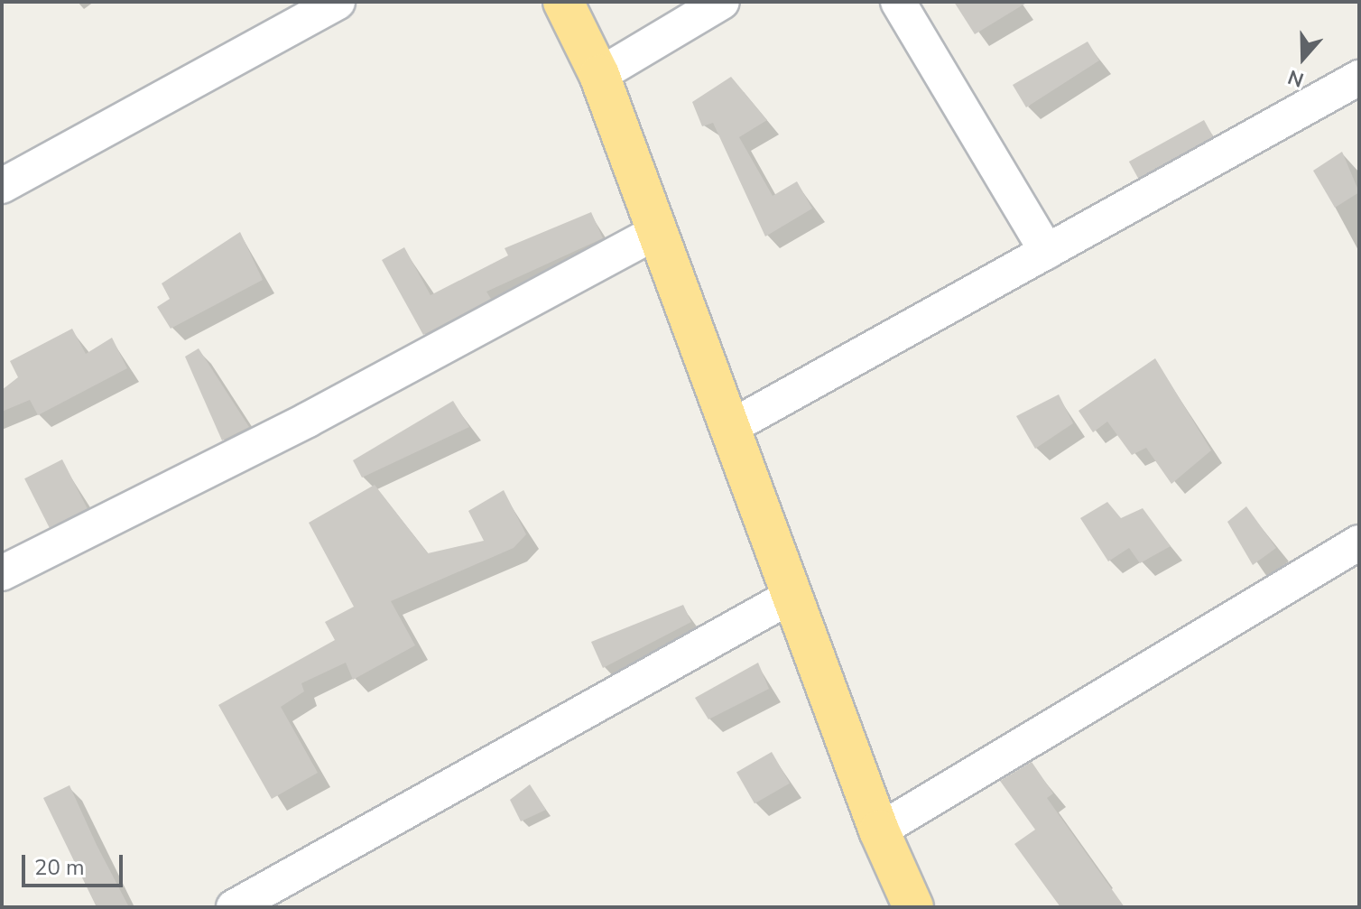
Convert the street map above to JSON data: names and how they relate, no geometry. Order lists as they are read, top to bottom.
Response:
{
  "scale_bar": "20 m",
  "north": "bottom"
}
